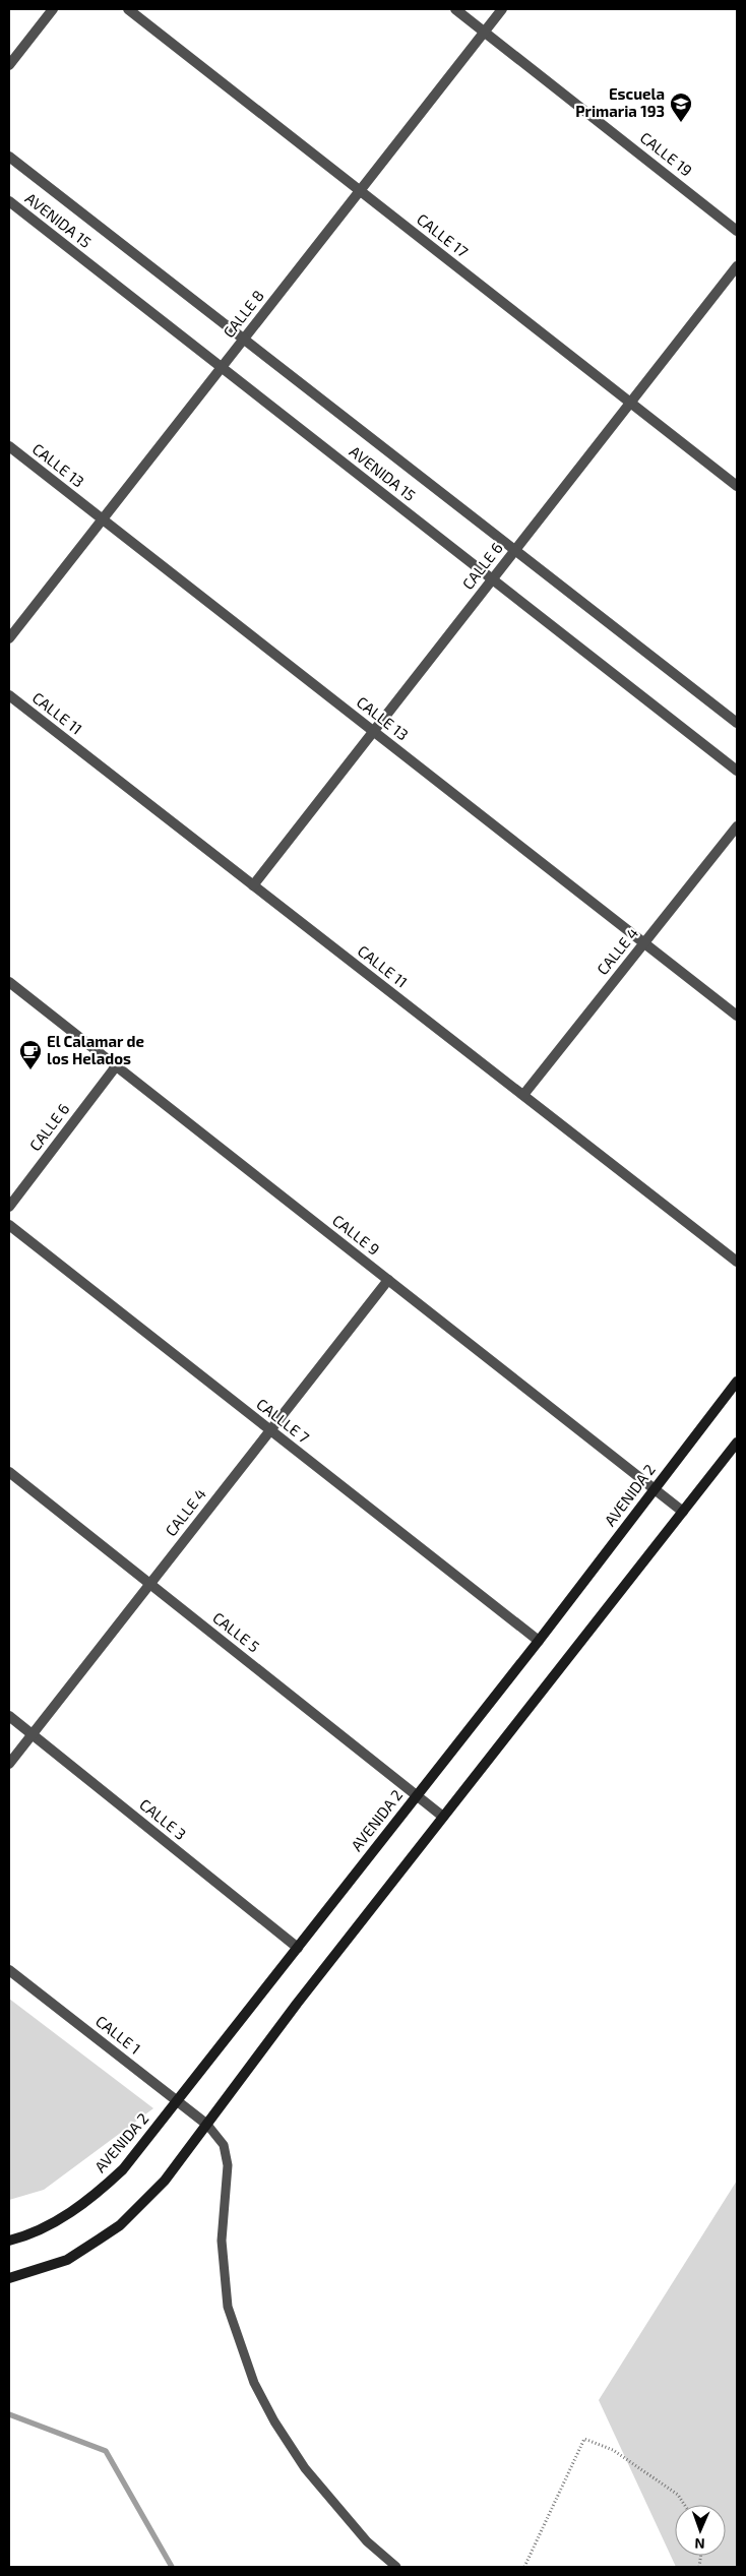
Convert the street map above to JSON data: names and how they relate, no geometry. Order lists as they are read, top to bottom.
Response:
{
  "streets": {
    "main road": ["AVENIDA 2"],
    "street": [
      "CALLE 19",
      "AVENIDA 15",
      "CALLE 17",
      "CALLE 8",
      "CALLE 13",
      "CALLE 6",
      "CALLE 11",
      "CALLE 4",
      "CALLE 9",
      "CALLLE 7",
      "CALLE 5",
      "CALLE 3",
      "CALLE 1"
    ]
  },
  "crossings": [
    ["CALLE 19", "CALLE 8"],
    ["AVENIDA 15", "CALLE 8"],
    ["AVENIDA 15", "CALLE 6"],
    ["CALLE 17", "CALLE 8"],
    ["CALLE 17", "CALLE 6"],
    ["CALLE 8", "CALLE 13"],
    ["CALLE 13", "CALLE 6"],
    ["CALLE 13", "CALLE 4"],
    ["CALLE 6", "CALLE 11"],
    ["CALLE 6", "CALLE 9"],
    ["CALLE 11", "CALLE 4"],
    ["CALLE 4", "CALLE 9"],
    ["CALLE 4", "CALLLE 7"],
    ["CALLE 4", "CALLE 5"],
    ["CALLE 4", "CALLE 3"],
    ["CALLE 9", "AVENIDA 2"],
    ["CALLLE 7", "AVENIDA 2"],
    ["AVENIDA 2", "CALLE 5"],
    ["AVENIDA 2", "CALLE 3"],
    ["AVENIDA 2", "CALLE 1"]
  ],
  "places": {
    "school or university": ["Escuela Primaria 193"],
    "cafe": ["El Calamar de los Helados"]
  },
  "north": "bottom"
}
